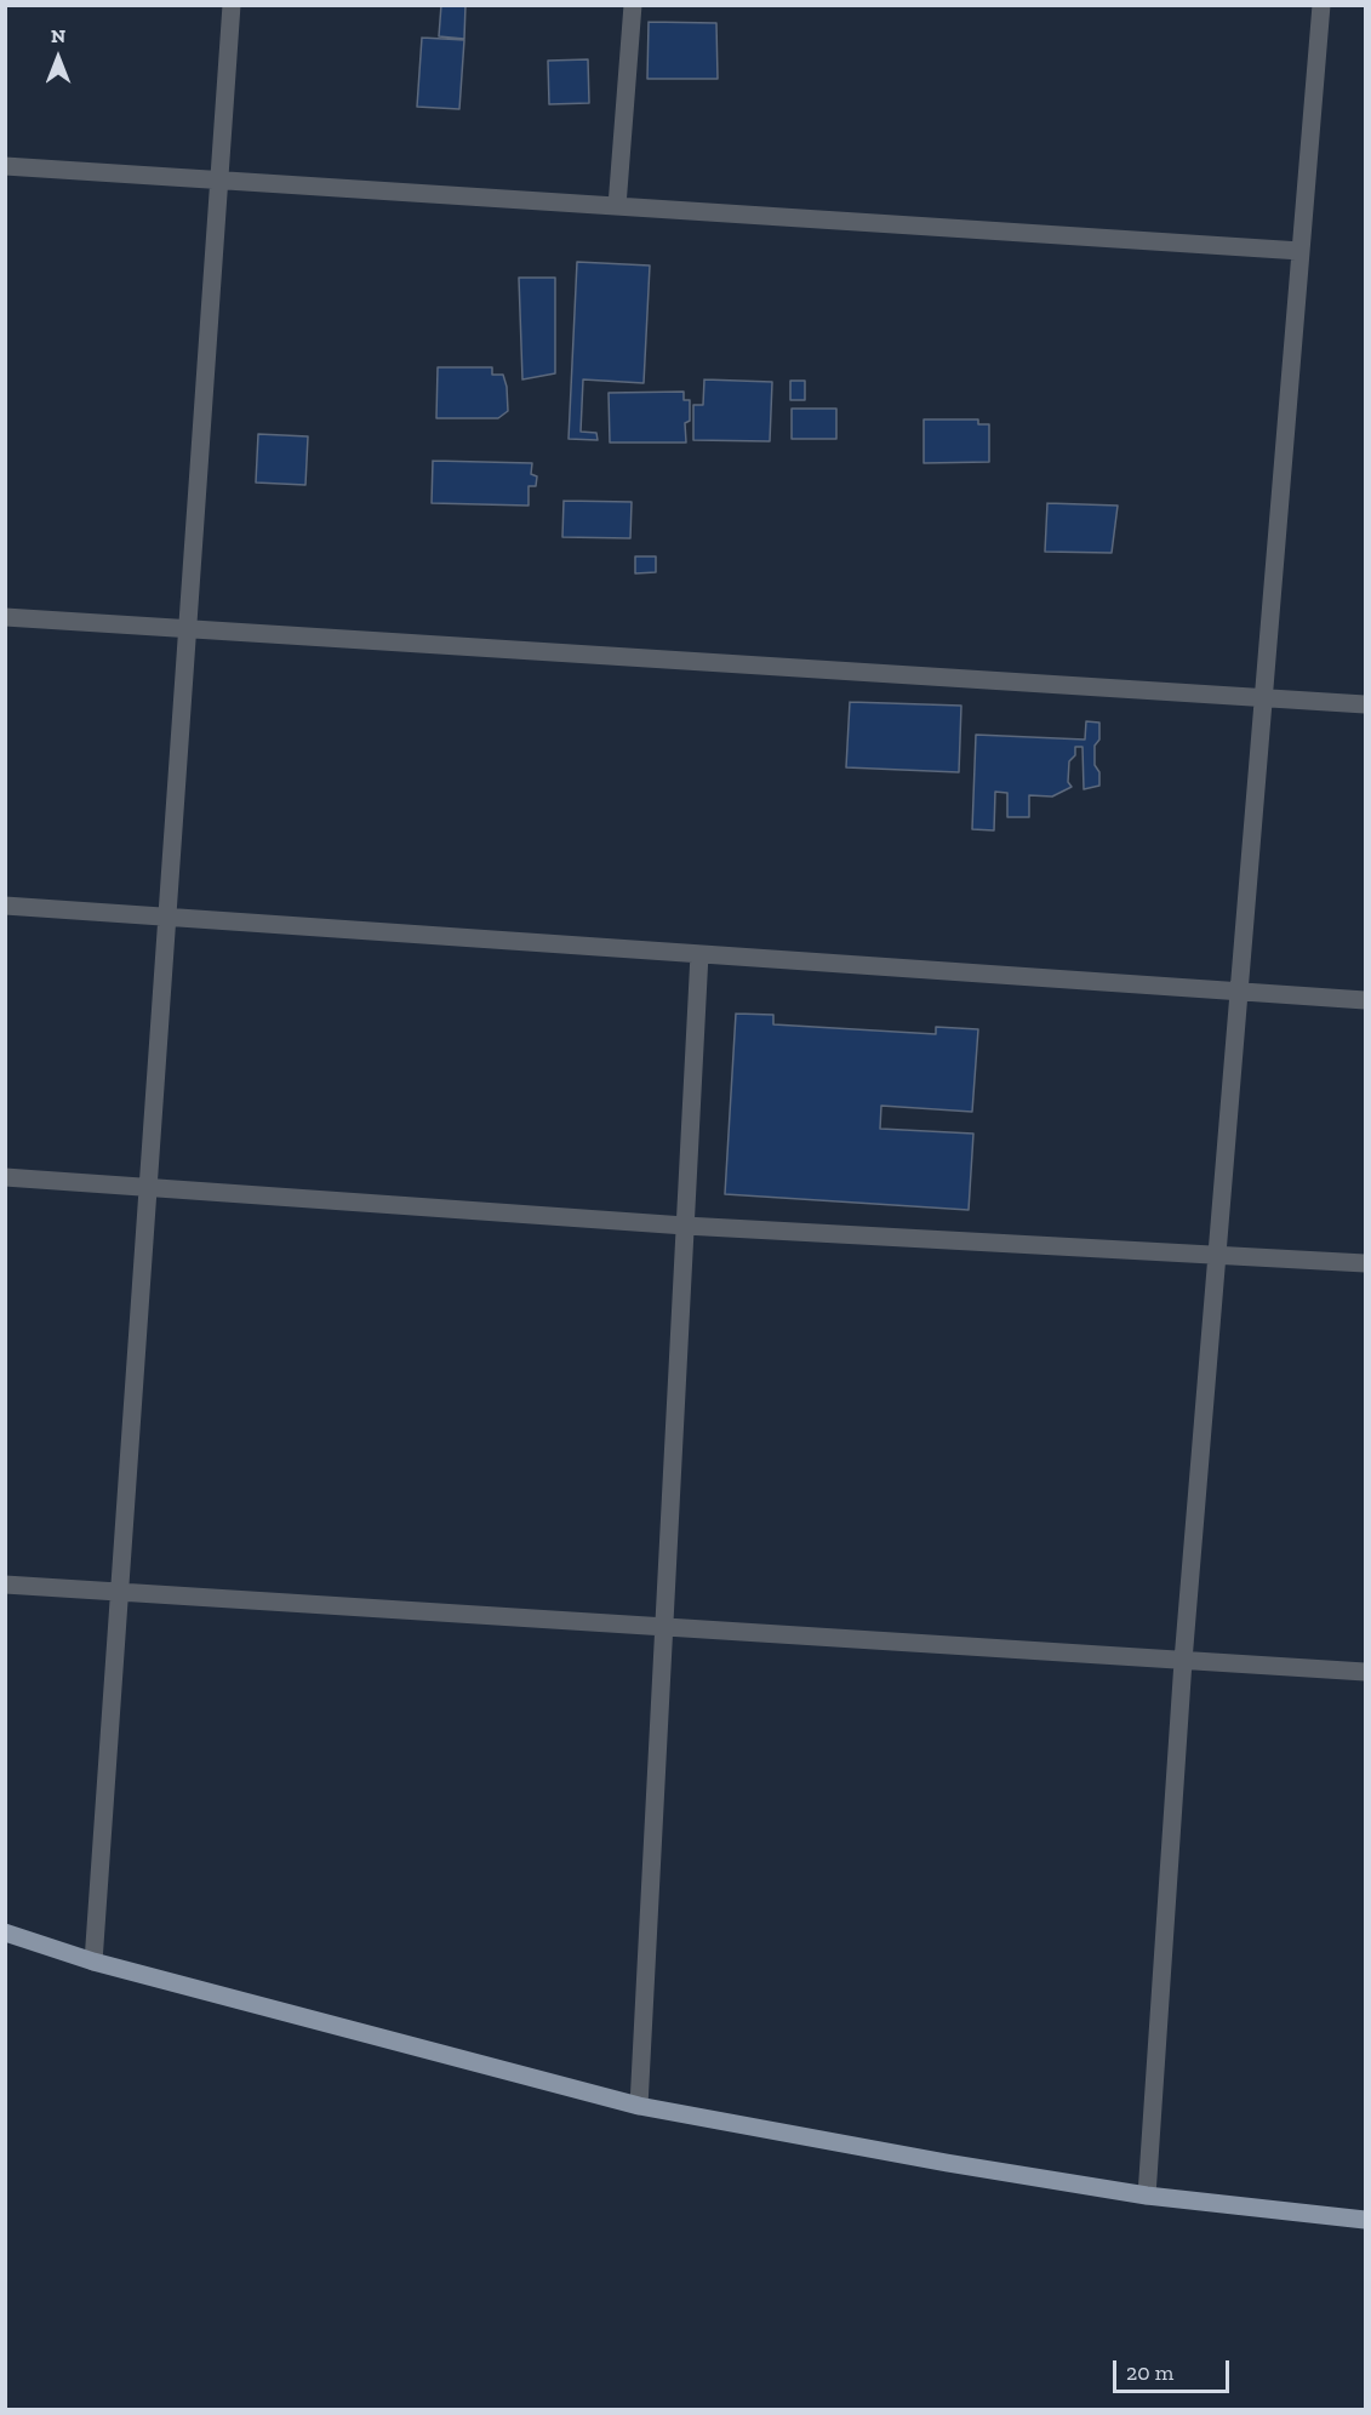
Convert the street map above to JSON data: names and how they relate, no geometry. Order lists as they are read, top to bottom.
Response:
{
  "scale_bar": "20 m",
  "north": "top"
}
